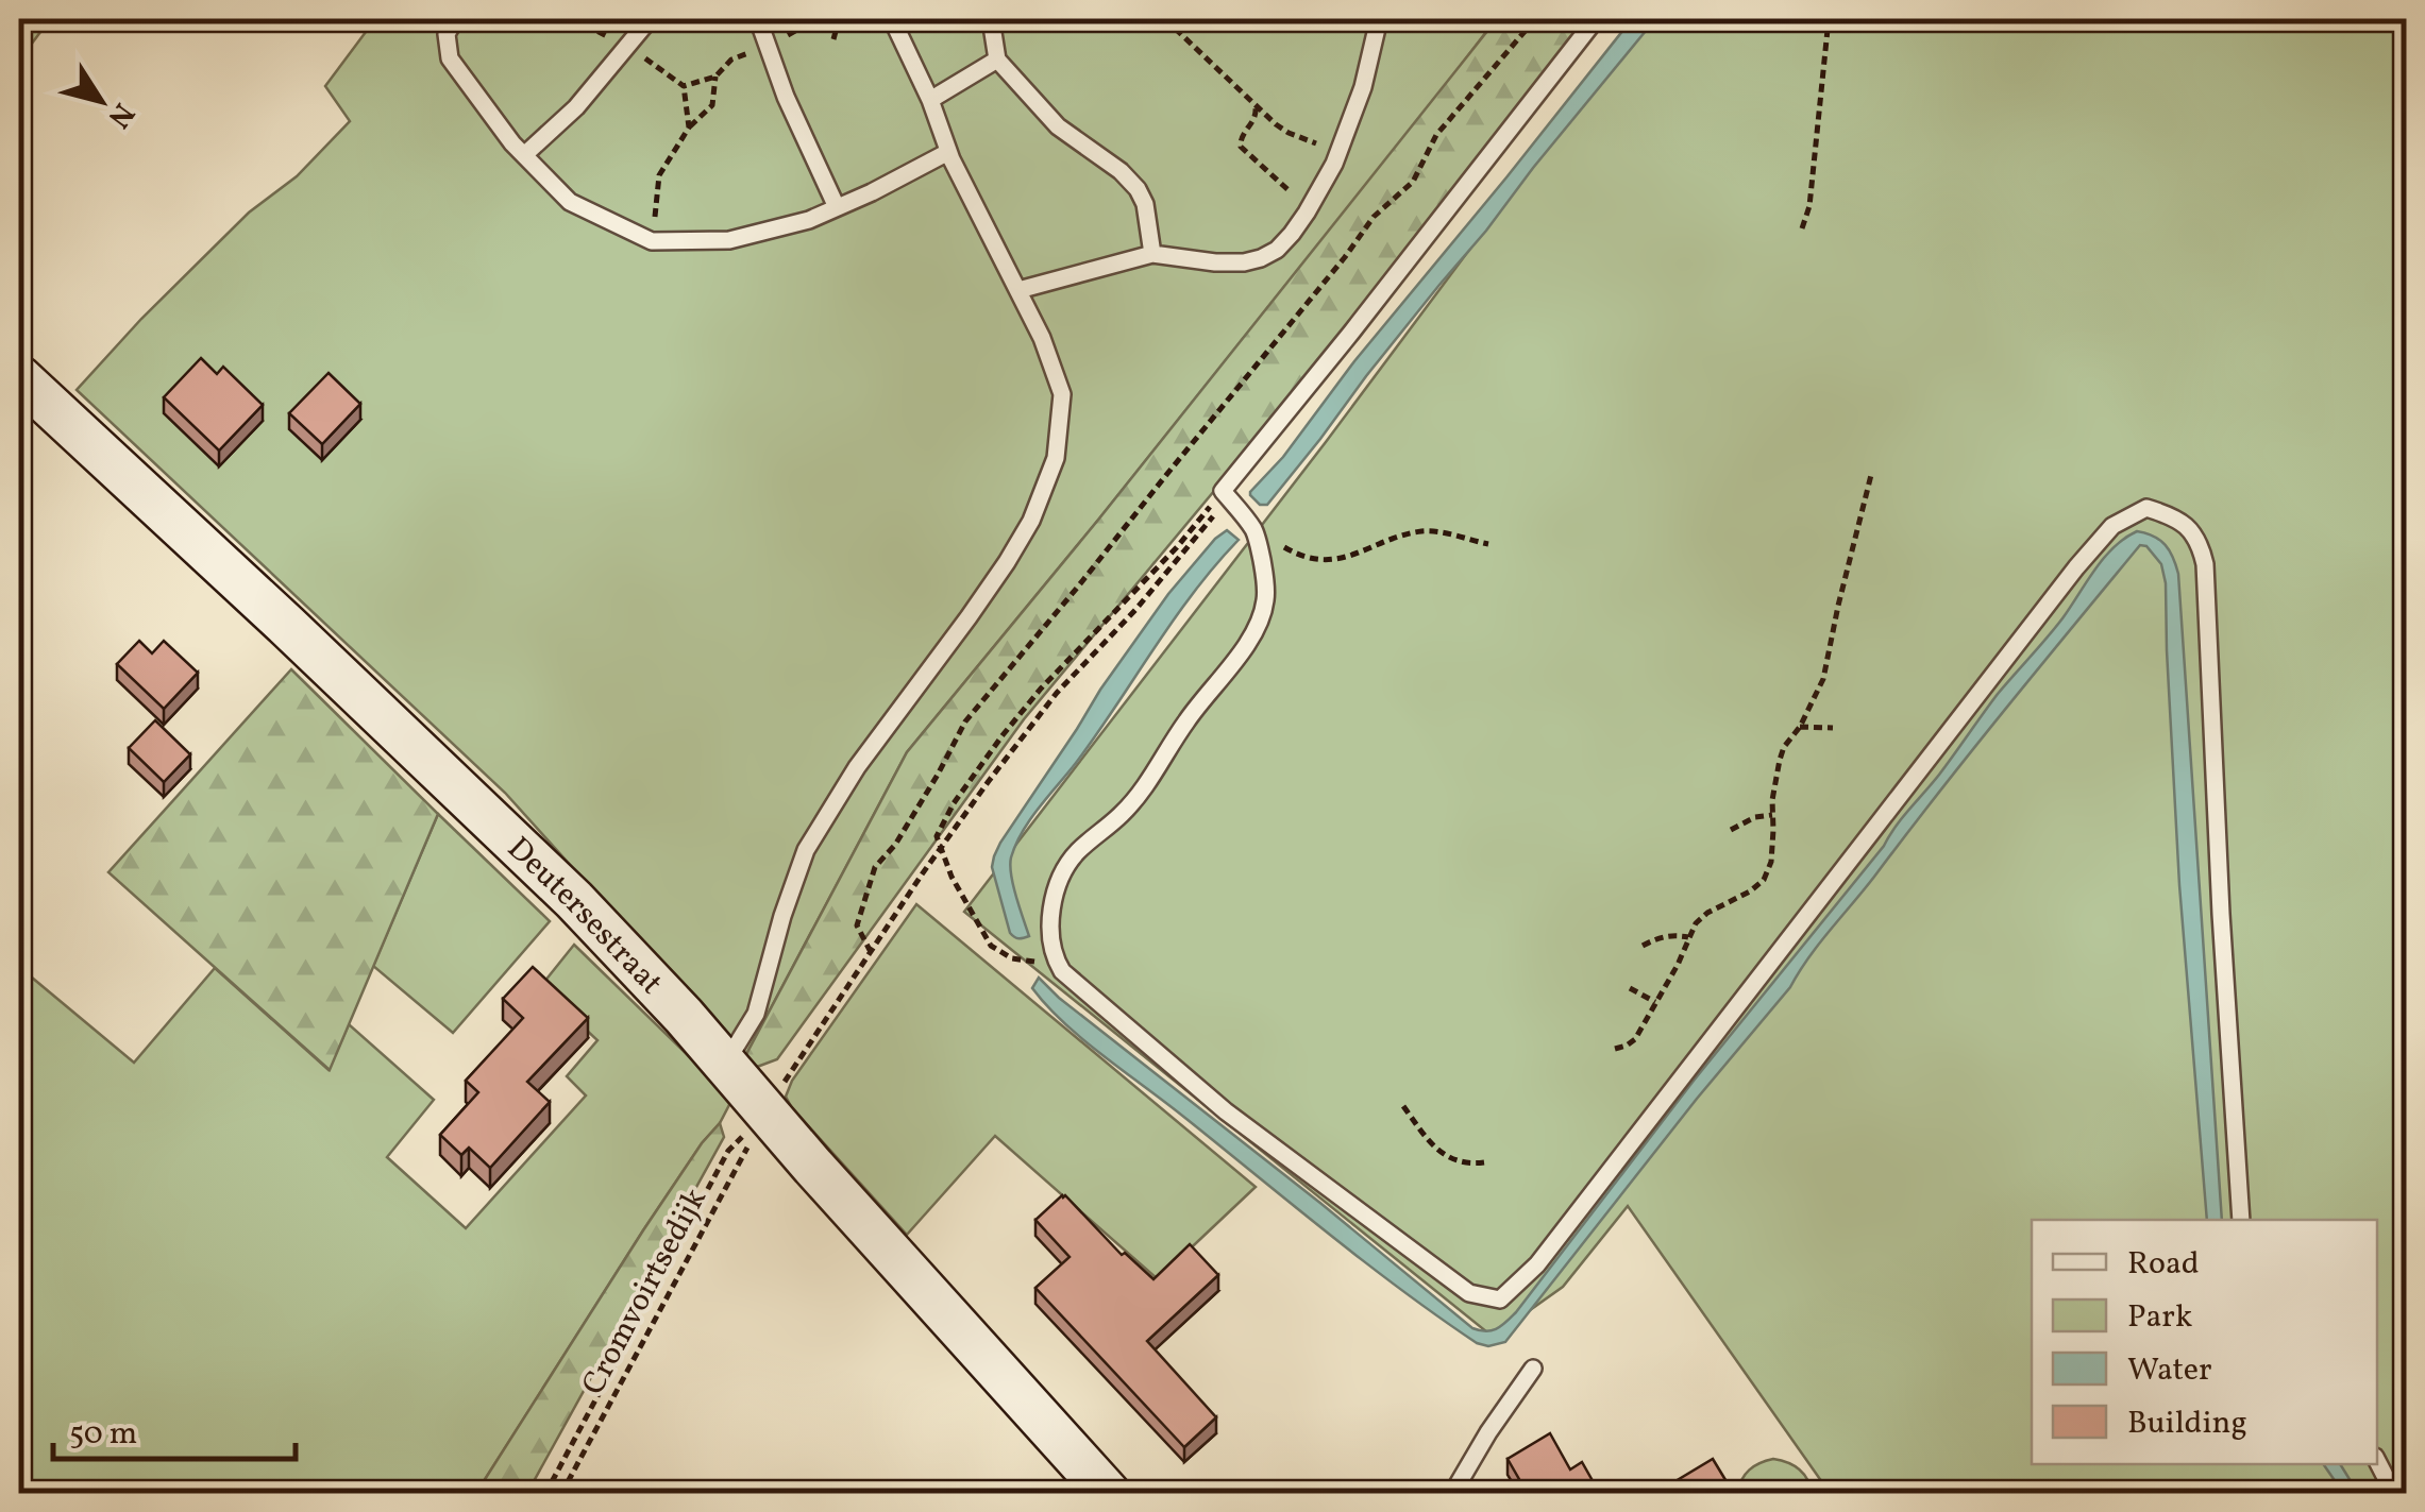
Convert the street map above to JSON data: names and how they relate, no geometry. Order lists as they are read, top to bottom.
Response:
{
  "streets": {
    "street": ["Deutersestraat"],
    "path": ["Cromvoirtsedijk"]
  },
  "crossings": [
    ["Deutersestraat", "Cromvoirtsedijk"]
  ],
  "legend": [
    "Road",
    "Park",
    "Water",
    "Building"
  ],
  "scale_bar": "50 m",
  "north": "bottom right"
}
